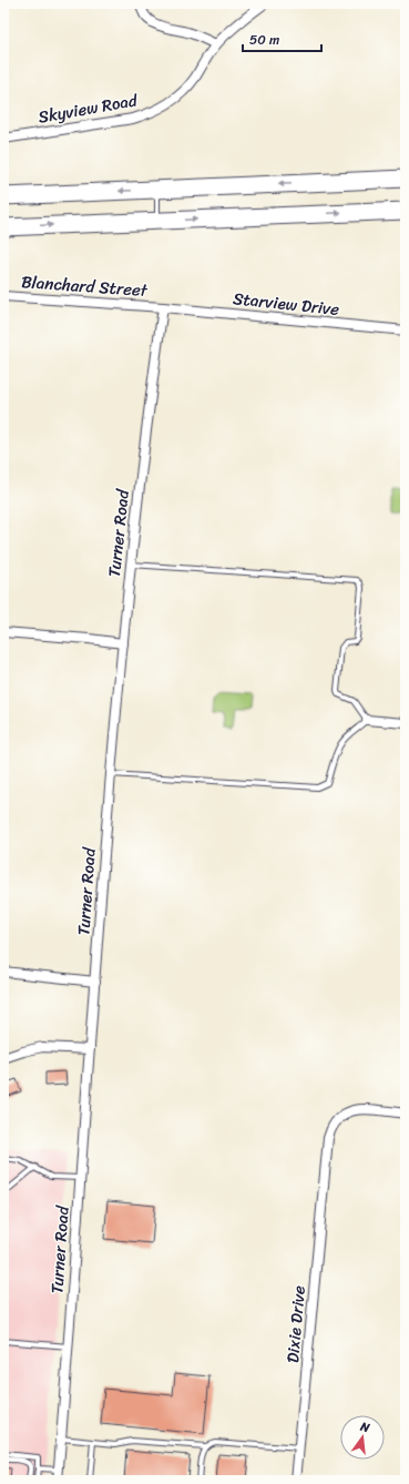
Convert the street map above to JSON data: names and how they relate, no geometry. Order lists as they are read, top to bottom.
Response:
{
  "streets": {
    "street": [
      "Skyview Road",
      "Blanchard Street",
      "Starview Drive",
      "Turner Road",
      "Dixie Drive"
    ]
  },
  "crossings": [
    ["Blanchard Street", "Starview Drive"],
    ["Blanchard Street", "Turner Road"],
    ["Starview Drive", "Turner Road"]
  ],
  "scale_bar": "50 m",
  "north": "top"
}
